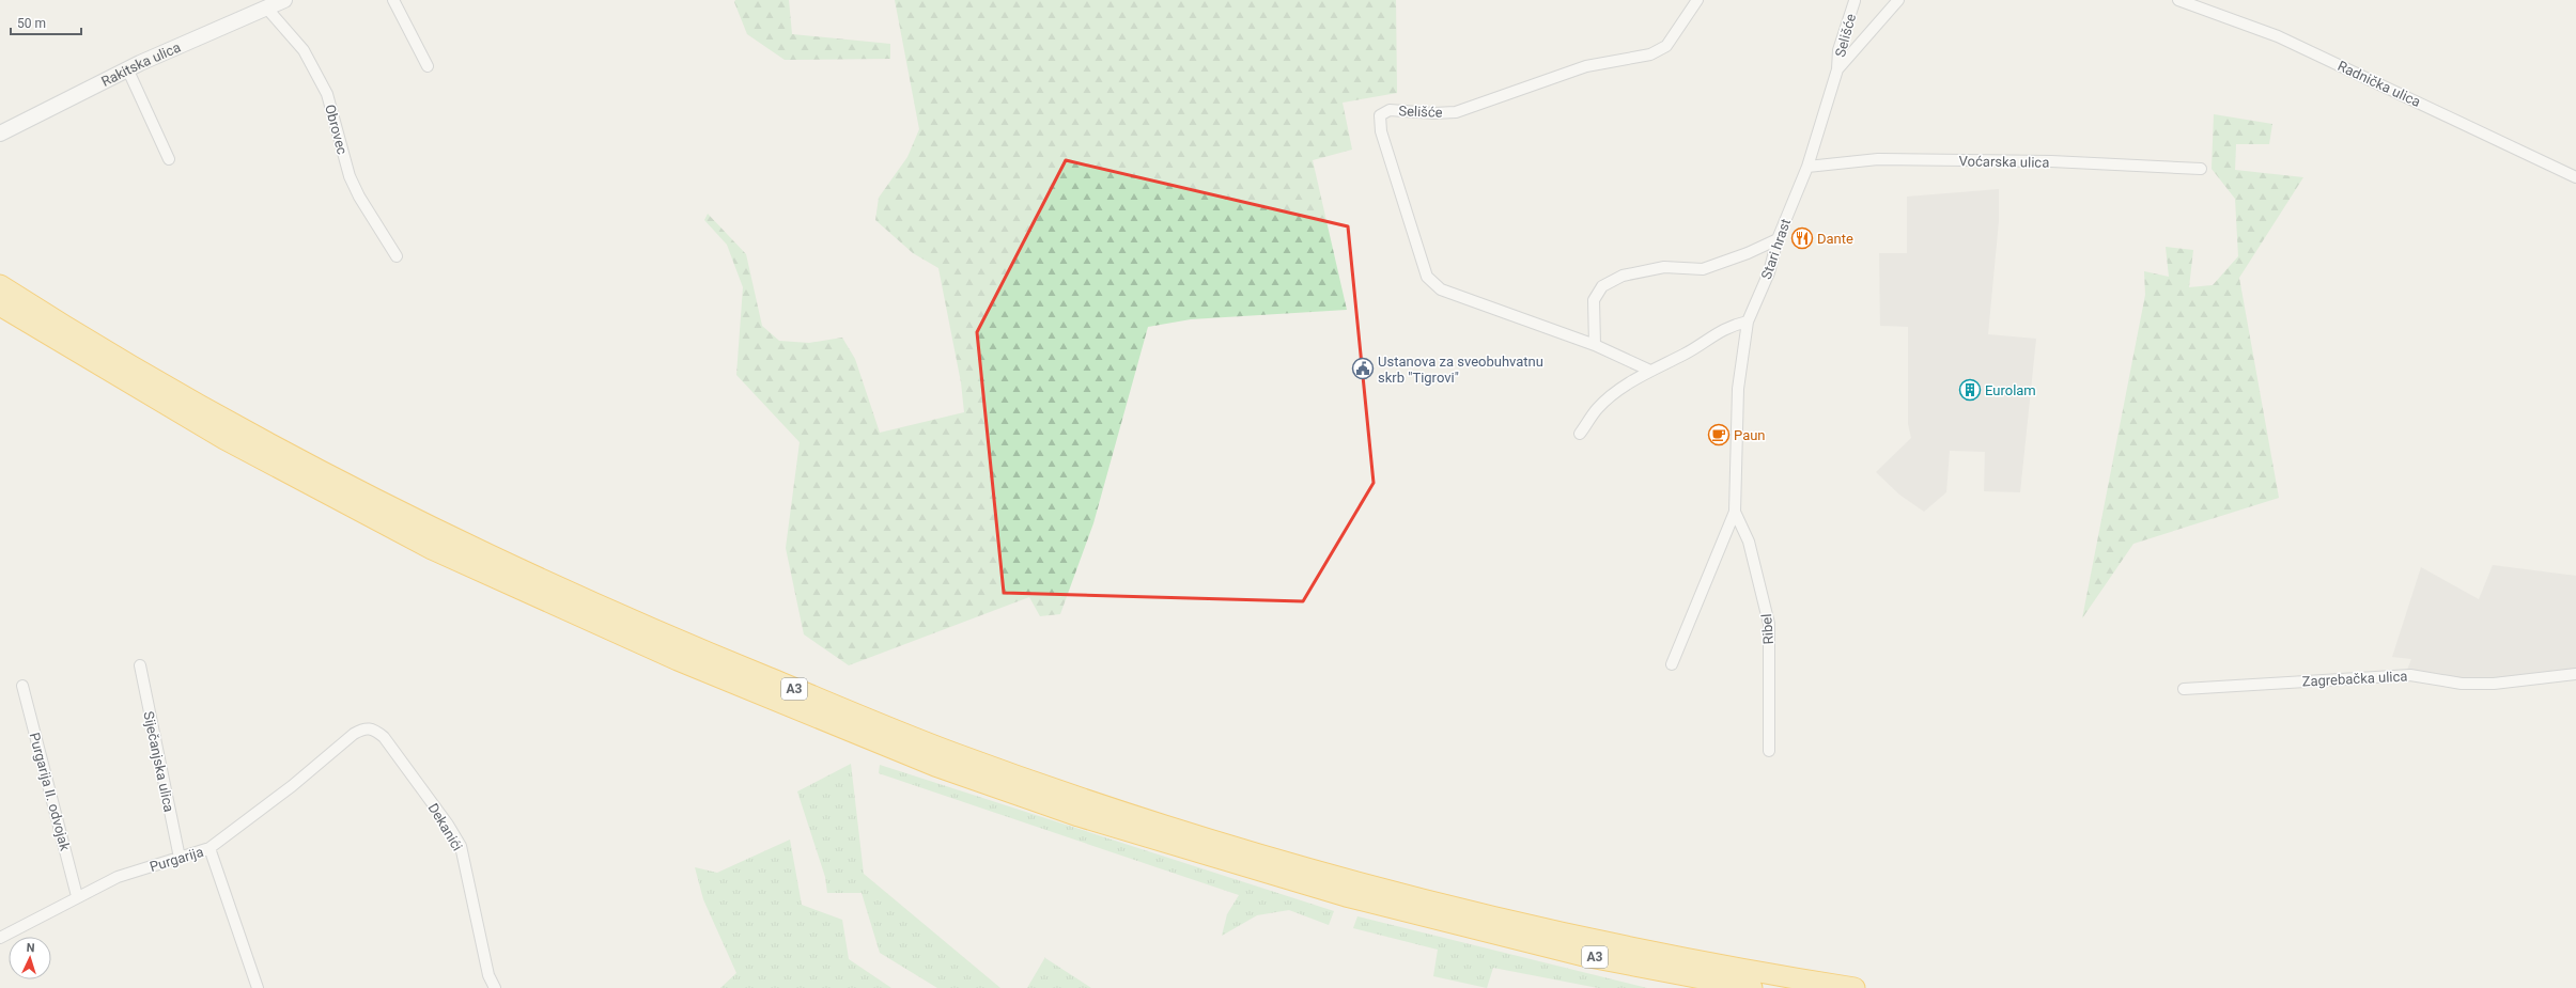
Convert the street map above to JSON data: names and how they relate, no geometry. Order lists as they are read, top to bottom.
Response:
{
  "streets": {
    "highway": ["A3"],
    "street": [
      "Selišće",
      "Rakitska ulica",
      "Radnička ulica",
      "Obrovec",
      "Voćarska ulica",
      "Stari hrast",
      "Ribel",
      "Zagrebačka ulica",
      "Siječanjska ulica",
      "Purgarija II. odvojak",
      "Dekanići",
      "Purgarija"
    ]
  },
  "crossings": [
    ["Selišće", "Stari hrast"],
    ["Rakitska ulica", "Obrovec"],
    ["Voćarska ulica", "Stari hrast"],
    ["Stari hrast", "Ribel"],
    ["Siječanjska ulica", "Purgarija"],
    ["Purgarija II. odvojak", "Purgarija"],
    ["Dekanići", "Purgarija"]
  ],
  "places": {
    "restaurant": ["Dante"],
    "public building": ["Ustanova za sveobuhvatnu skrb \"Tigrovi\""],
    "building": ["Eurolam"],
    "cafe": ["Paun"]
  },
  "scale_bar": "50 m",
  "north": "top"
}
